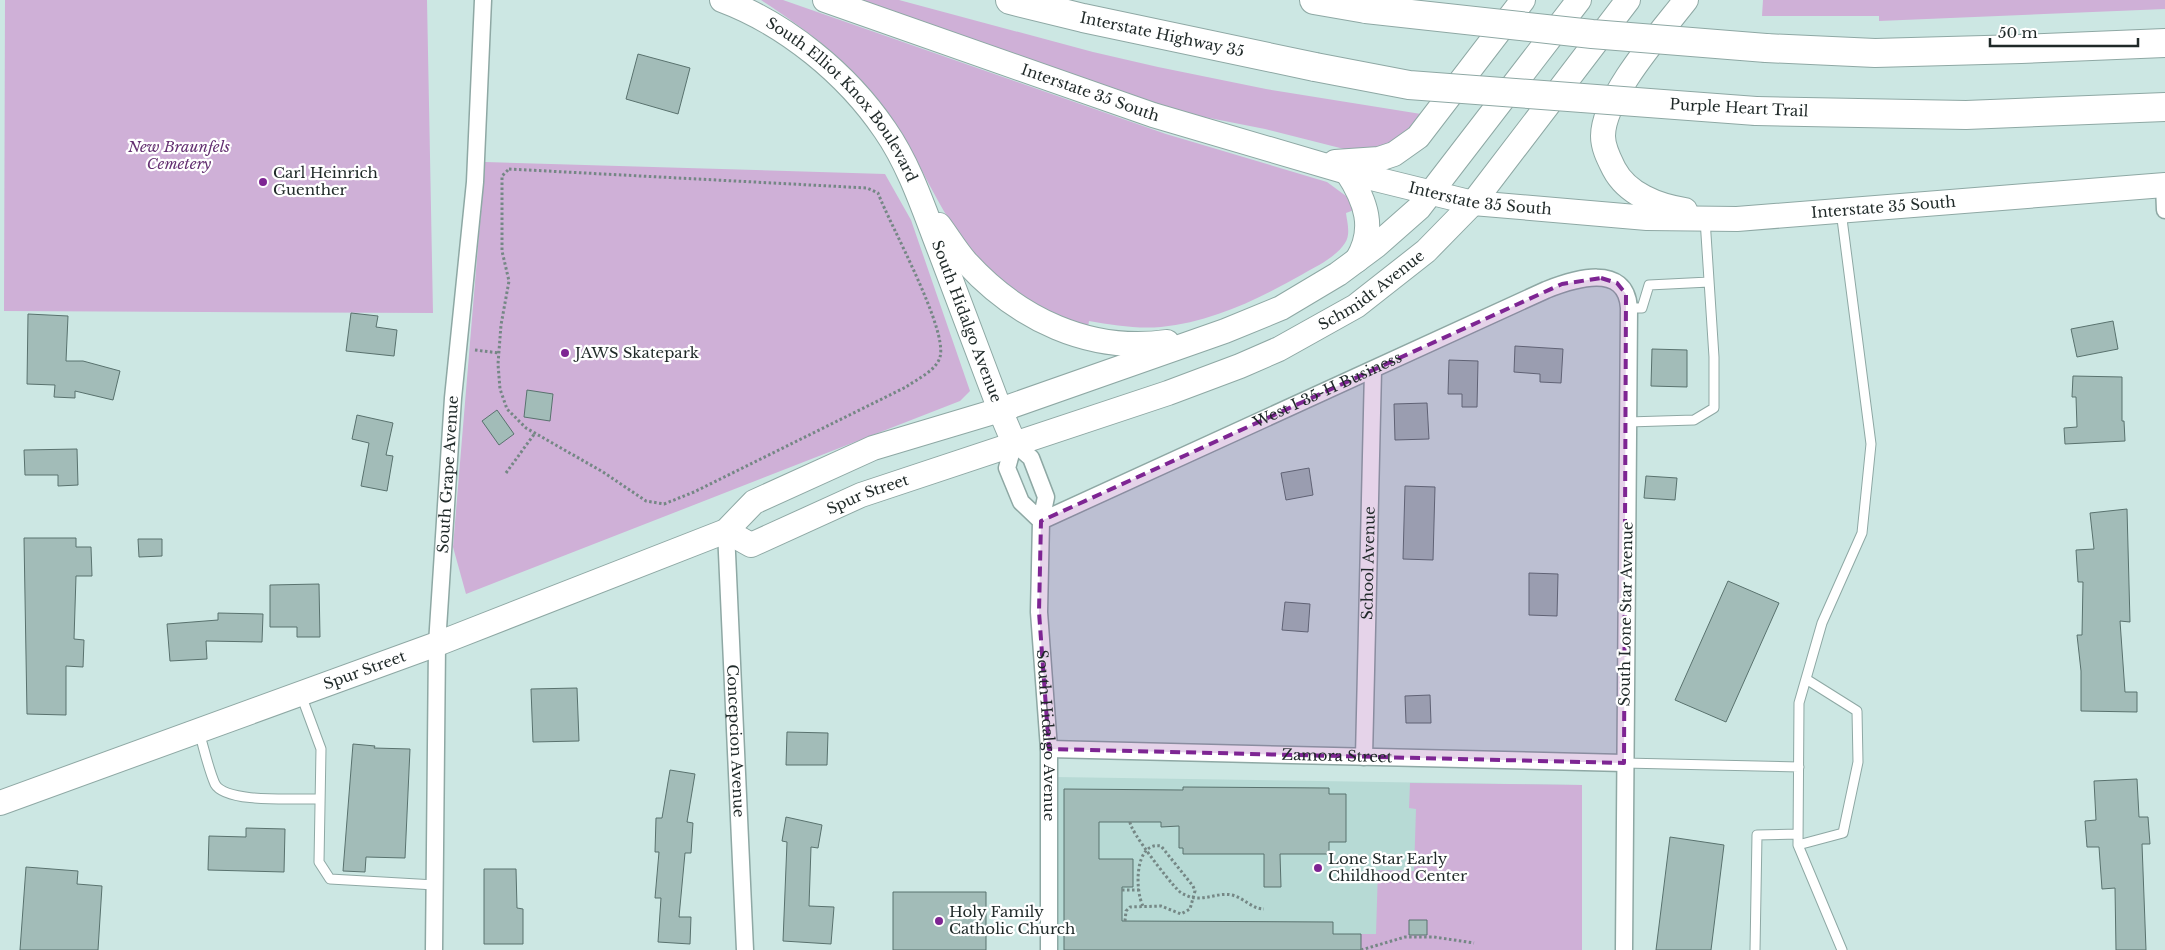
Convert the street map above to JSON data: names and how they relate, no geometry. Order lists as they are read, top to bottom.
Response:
{
  "streets": {
    "highway": ["Interstate Highway 35", "Purple Heart Trail"],
    "main road": [
      "Interstate 35 South",
      "South Elliot Knox Boulevard",
      "Schmidt Avenue",
      "South Hidalgo Avenue",
      "Spur Street"
    ],
    "street": [
      "West I 35-H Business",
      "South Grape Avenue",
      "School Avenue",
      "South Lone Star Avenue",
      "Concepcion Avenue",
      "Zamora Street"
    ]
  },
  "crossings": [
    ["Interstate Highway 35", "Purple Heart Trail"],
    ["Interstate 35 South", "Schmidt Avenue"],
    ["South Elliot Knox Boulevard", "South Hidalgo Avenue"],
    ["Schmidt Avenue", "South Hidalgo Avenue"],
    ["Schmidt Avenue", "Spur Street"],
    ["South Hidalgo Avenue", "West I 35-H Business"],
    ["South Hidalgo Avenue", "Spur Street"],
    ["South Hidalgo Avenue", "Zamora Street"],
    ["West I 35-H Business", "School Avenue"],
    ["West I 35-H Business", "South Lone Star Avenue"],
    ["South Grape Avenue", "Spur Street"],
    ["Spur Street", "Concepcion Avenue"],
    ["School Avenue", "Zamora Street"],
    ["South Lone Star Avenue", "Zamora Street"]
  ],
  "parks": ["New Braunfels Cemetery"],
  "places": [
    "Carl Heinrich Guenther",
    "JAWS Skatepark",
    "Lone Star Early Childhood Center",
    "Holy Family Catholic Church"
  ],
  "scale_bar": "50 m"
}
